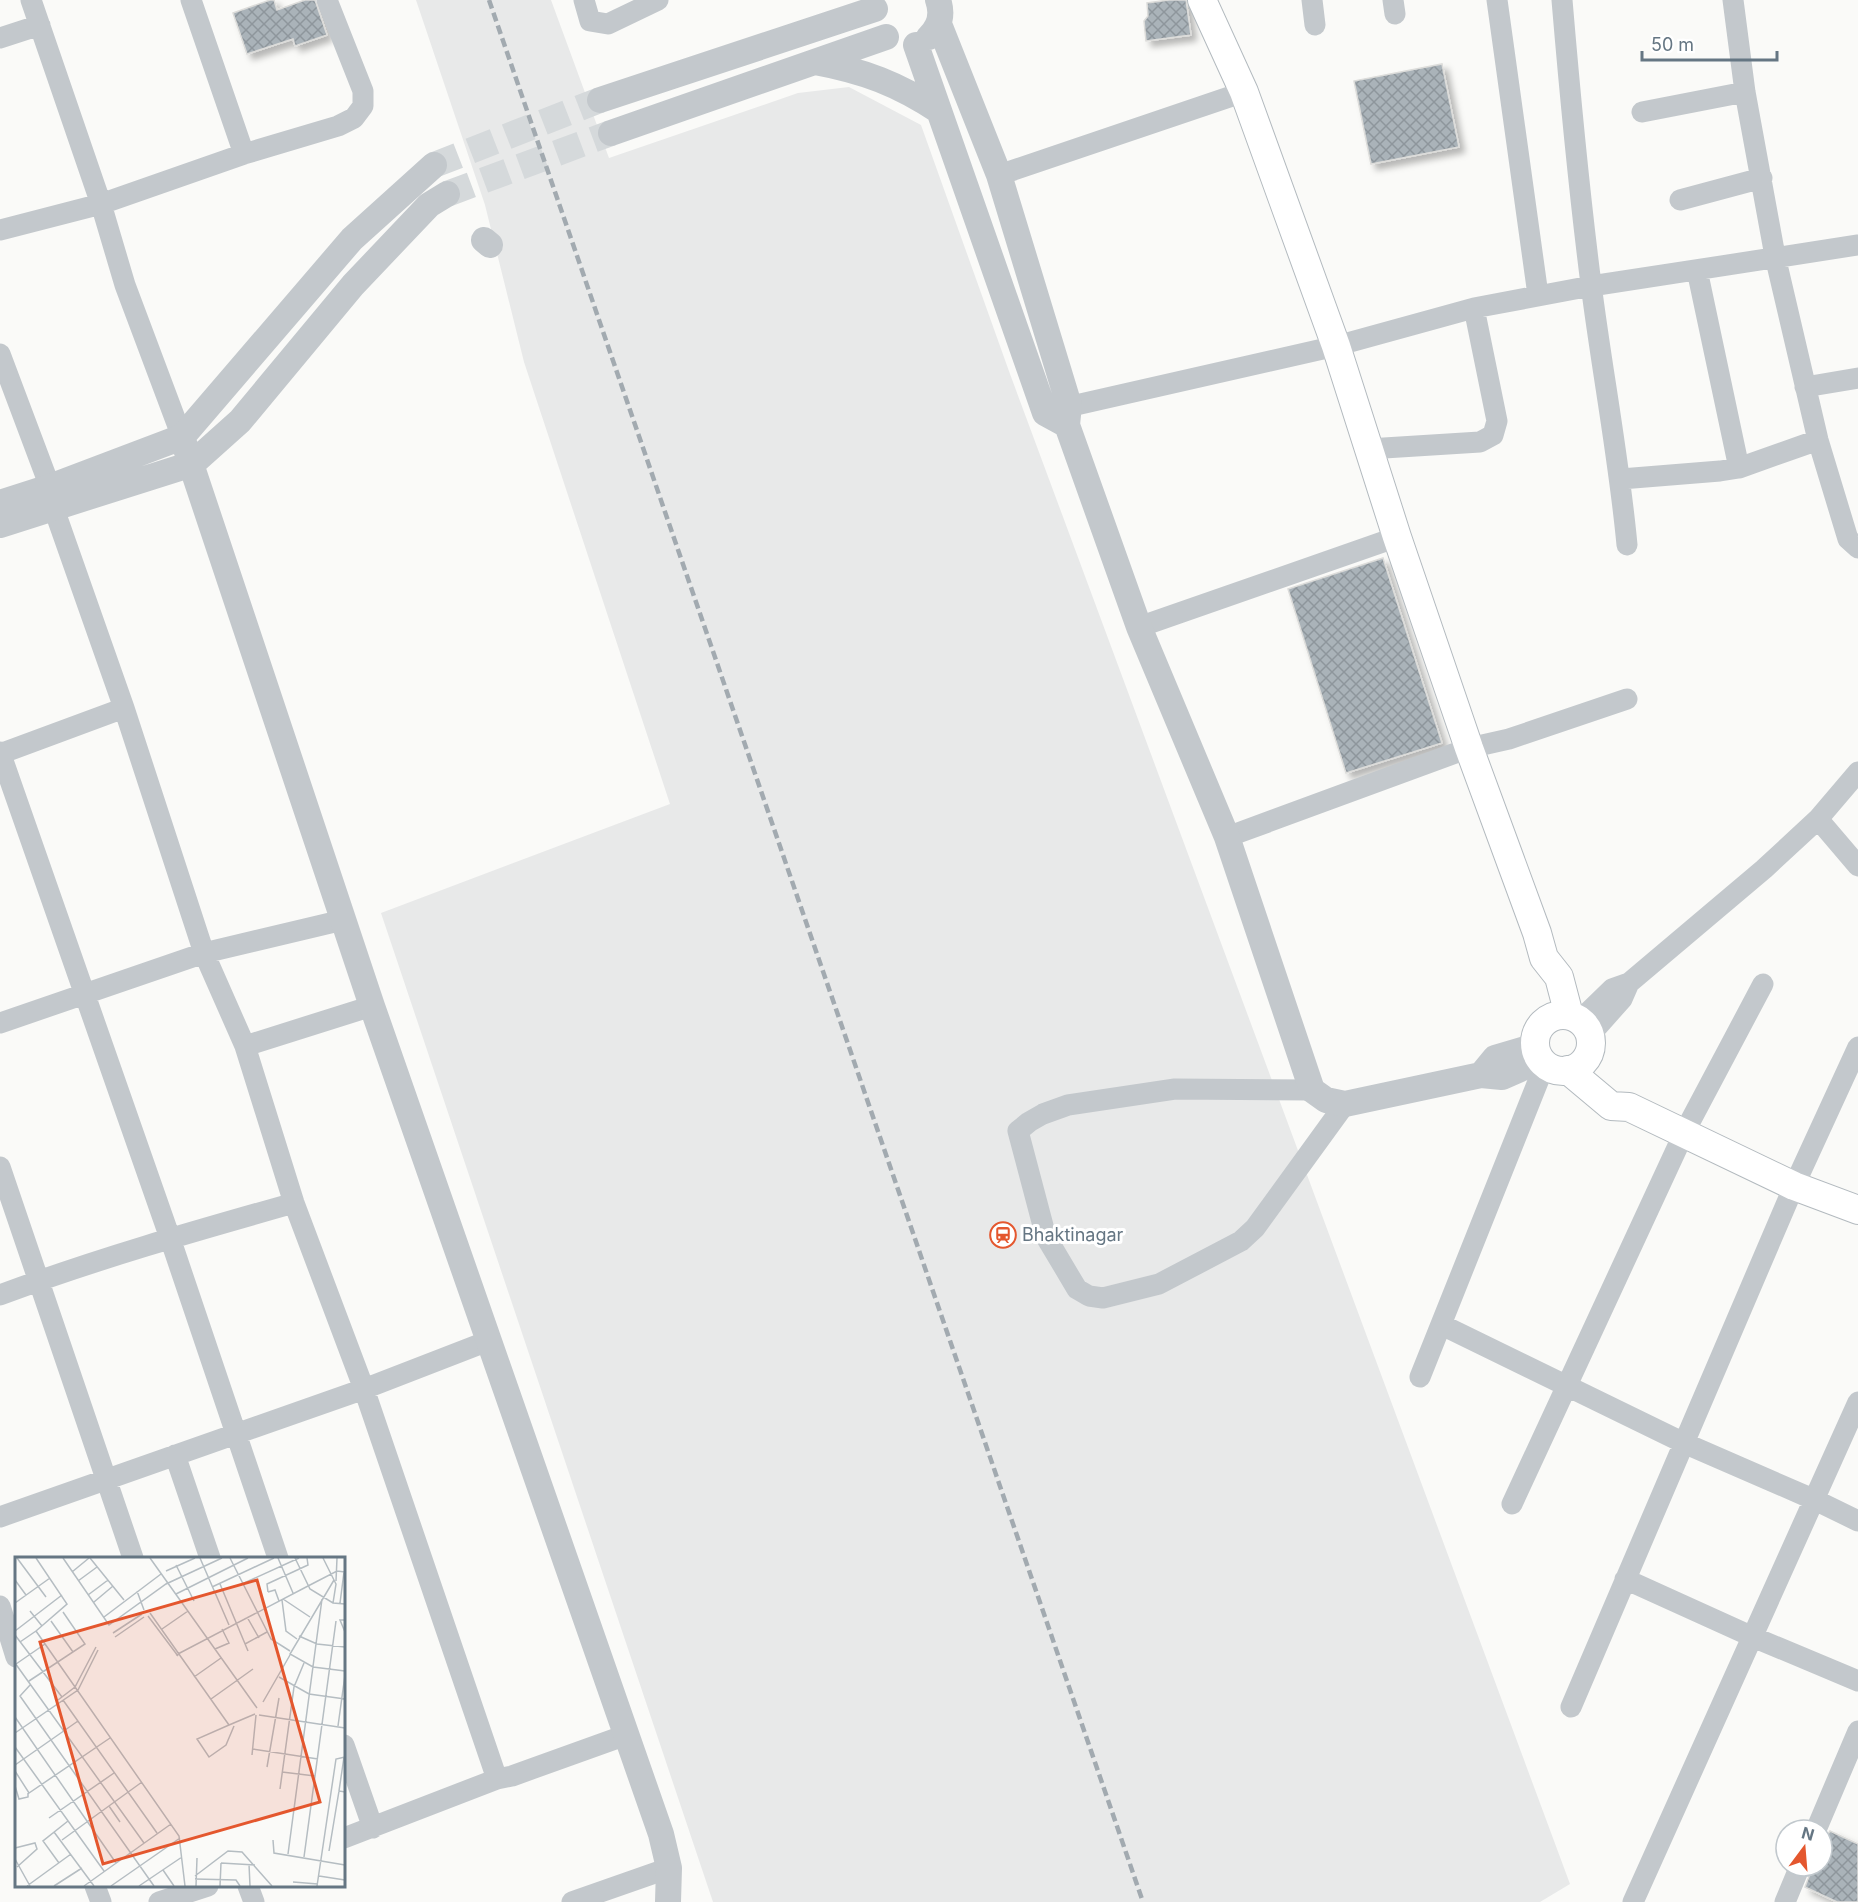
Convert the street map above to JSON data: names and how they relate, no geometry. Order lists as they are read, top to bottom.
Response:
{
  "places": {
    "station": ["Bhaktinagar"]
  },
  "scale_bar": "50 m",
  "north": "top"
}
